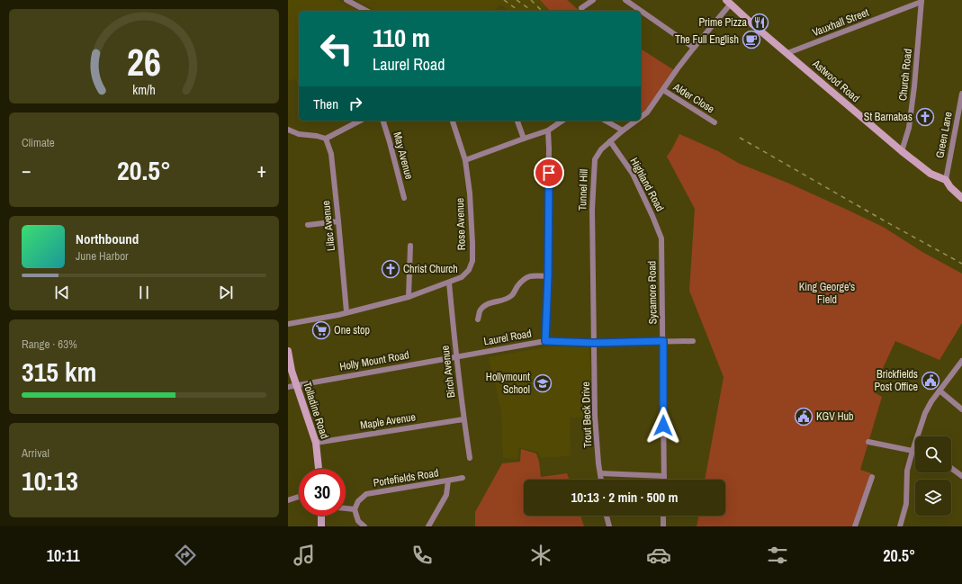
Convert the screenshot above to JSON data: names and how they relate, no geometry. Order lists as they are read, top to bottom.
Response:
{
  "streets": {
    "main road": ["Astwood Road", "Tolladine Road"],
    "street": [
      "Vauxhall Street",
      "Church Road",
      "Alder Close",
      "Green Lane",
      "May Avenue",
      "Highland Road",
      "Tunnel Hill",
      "Rose Avenue",
      "Lilac Avenue",
      "Sycamore Road",
      "Laurel Road",
      "Holly Mount Road",
      "Birch Avenue",
      "Trout Beck Drive",
      "Maple Avenue",
      "Portefields Road"
    ]
  },
  "crossings": [
    ["Vauxhall Street", "Church Road"],
    ["Vauxhall Street", "Astwood Road"],
    ["Church Road", "Astwood Road"],
    ["Astwood Road", "Green Lane"],
    ["Astwood Road", "Tunnel Hill"],
    ["Alder Close", "Tunnel Hill"],
    ["Highland Road", "Tunnel Hill"],
    ["Highland Road", "Sycamore Road"],
    ["Tunnel Hill", "Laurel Road"],
    ["Tunnel Hill", "Trout Beck Drive"],
    ["Rose Avenue", "Lilac Avenue"],
    ["Rose Avenue", "Birch Avenue"],
    ["Sycamore Road", "Laurel Road"],
    ["Laurel Road", "Holly Mount Road"],
    ["Laurel Road", "Birch Avenue"],
    ["Laurel Road", "Trout Beck Drive"],
    ["Holly Mount Road", "Birch Avenue"],
    ["Holly Mount Road", "Tolladine Road"],
    ["Birch Avenue", "Maple Avenue"],
    ["Tolladine Road", "Maple Avenue"]
  ],
  "parks": ["King George's Field"],
  "places": {
    "restaurant": ["Prime Pizza"],
    "cafe": ["The Full English"],
    "church": ["St Barnabas", "Christ Church"],
    "supermarket": ["One stop"],
    "public building": ["Brickfields Post Office", "KGV Hub"],
    "school or university": ["Hollymount School"]
  },
  "page": {
    "turn": ["110 m", "Laurel Road"],
    "then": "Then",
    "tile": [
      "Climate",
      ["Range · 63%", "315 km"],
      ["Arrival", "10:13"]
    ],
    "heat": ["−", "20.5°", "+"],
    "song": ["Northbound", "June Harbor"],
    "limit": "30",
    "trip": "10:13 · 2 min · 500 m",
    "tabs": ["10:11", "20.5°"],
    "gauge": ["26", "km/h"]
  }
}
